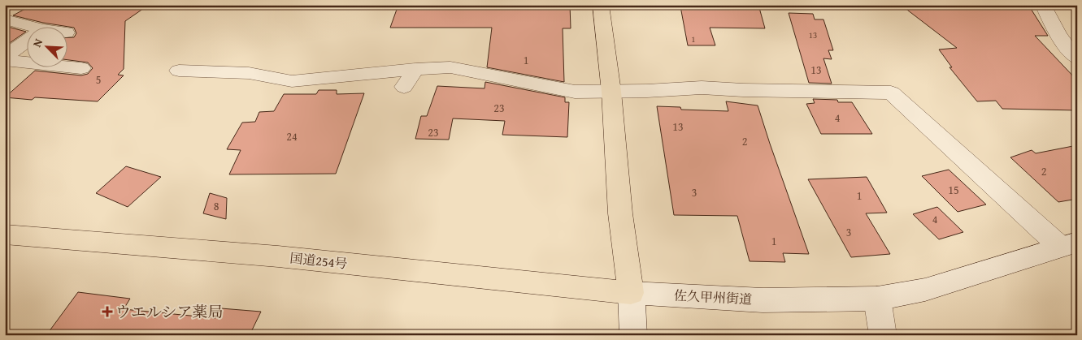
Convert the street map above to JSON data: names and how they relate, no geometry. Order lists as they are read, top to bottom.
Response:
{
  "streets": {
    "highway": ["国道254号"],
    "street": ["佐久甲州街道"]
  },
  "crossings": [
    ["国道254号", "佐久甲州街道"]
  ],
  "places": {
    "health": ["ウエルシア薬局"]
  },
  "house_numbers": [
    "13",
    "1",
    "1",
    "13",
    "5",
    "23",
    "4",
    "13",
    "23",
    "24",
    "2",
    "2",
    "15",
    "3",
    "1",
    "8",
    "4",
    "3",
    "1"
  ],
  "north": "top left"
}
